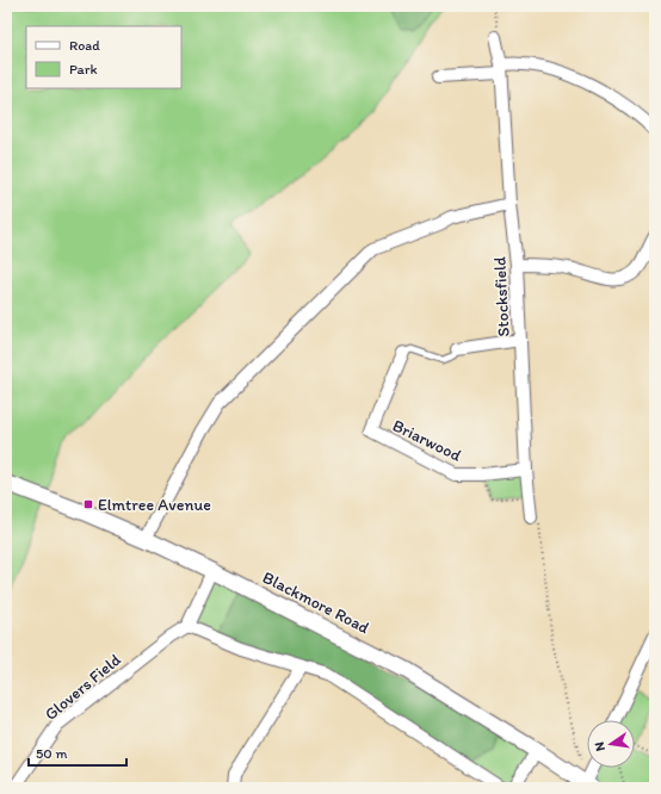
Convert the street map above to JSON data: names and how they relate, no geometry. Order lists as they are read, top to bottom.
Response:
{
  "streets": {
    "street": [
      "Stocksfield",
      "Briarwood",
      "Blackmore Road",
      "Glovers Field"
    ]
  },
  "crossings": [
    ["Stocksfield", "Briarwood"]
  ],
  "places": {
    "transit": ["Elmtree Avenue"]
  },
  "legend": ["Road", "Park"],
  "scale_bar": "50 m",
  "north": "left"
}
